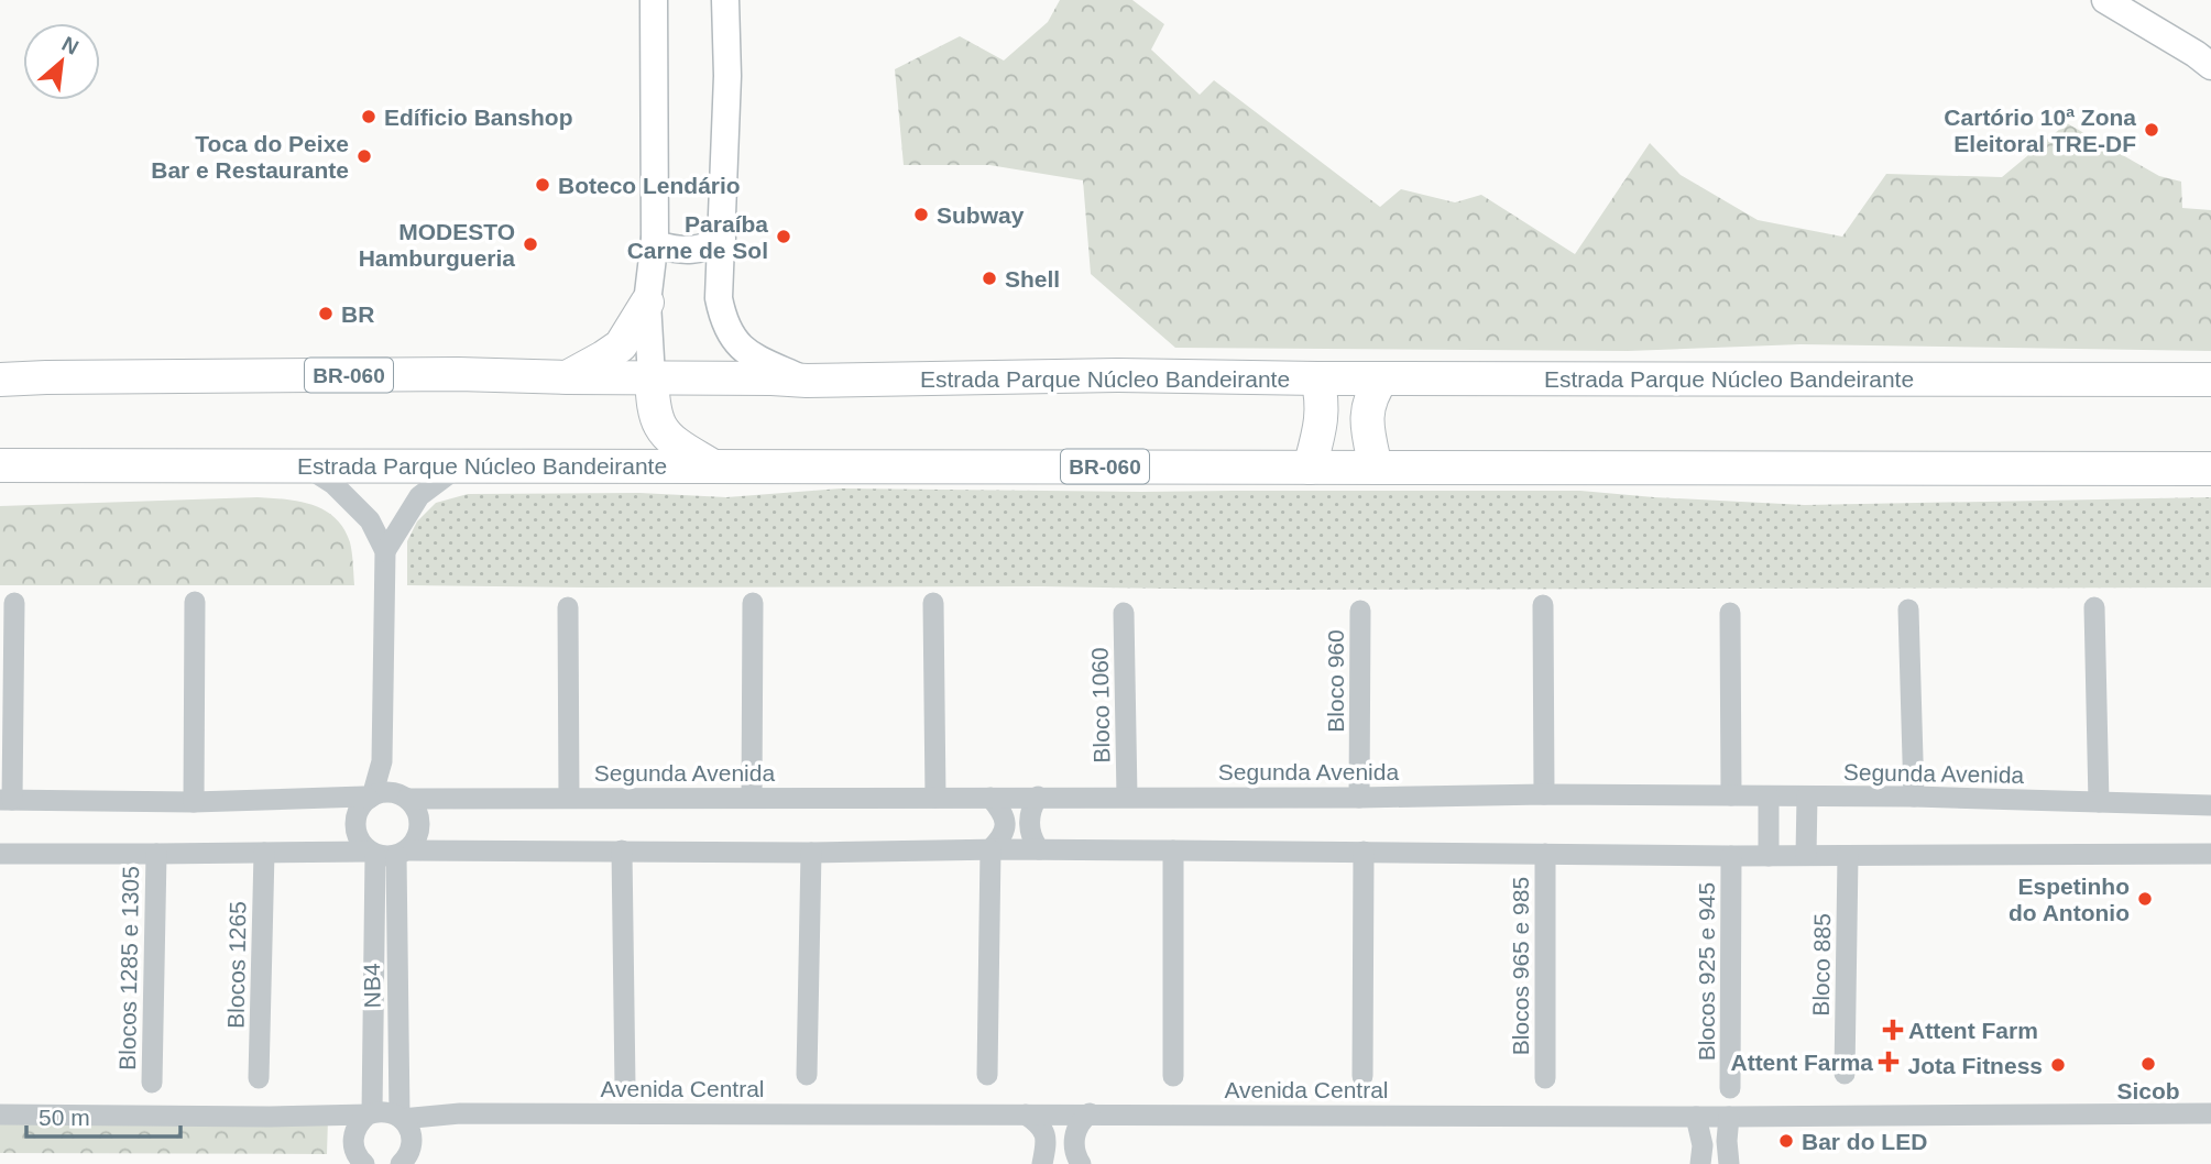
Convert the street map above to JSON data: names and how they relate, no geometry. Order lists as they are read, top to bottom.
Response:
{
  "streets": {
    "highway": ["BR-060", "Estrada Parque Núcleo Bandeirante"],
    "street": [
      "Bloco 960",
      "Bloco 1060",
      "Segunda Avenida",
      "Blocos 1265",
      "Bloco 885",
      "Blocos 965 e 985",
      "Blocos 1285 e 1305",
      "Blocos 925 e 945",
      "NB4",
      "Avenida Central"
    ]
  },
  "crossings": [
    ["Bloco 960", "Segunda Avenida"],
    ["Bloco 1060", "Segunda Avenida"],
    ["Segunda Avenida", "NB4"],
    ["NB4", "Avenida Central"]
  ],
  "places": {
    "other": [
      "Edíficio Banshop",
      "Cartório 10ª Zona Eleitoral TRE-DF",
      "Toca do Peixe Bar e Restaurante",
      "Boteco Lendário",
      "Subway",
      "Paraíba Carne de Sol",
      "MODESTO Hamburgueria",
      "Shell",
      "BR",
      "Espetinho do Antonio",
      "Sicob",
      "Jota Fitness",
      "Bar do LED"
    ],
    "health": ["Attent Farm", "Attent Farma"]
  },
  "scale_bar": "50 m",
  "north": "top right"
}
